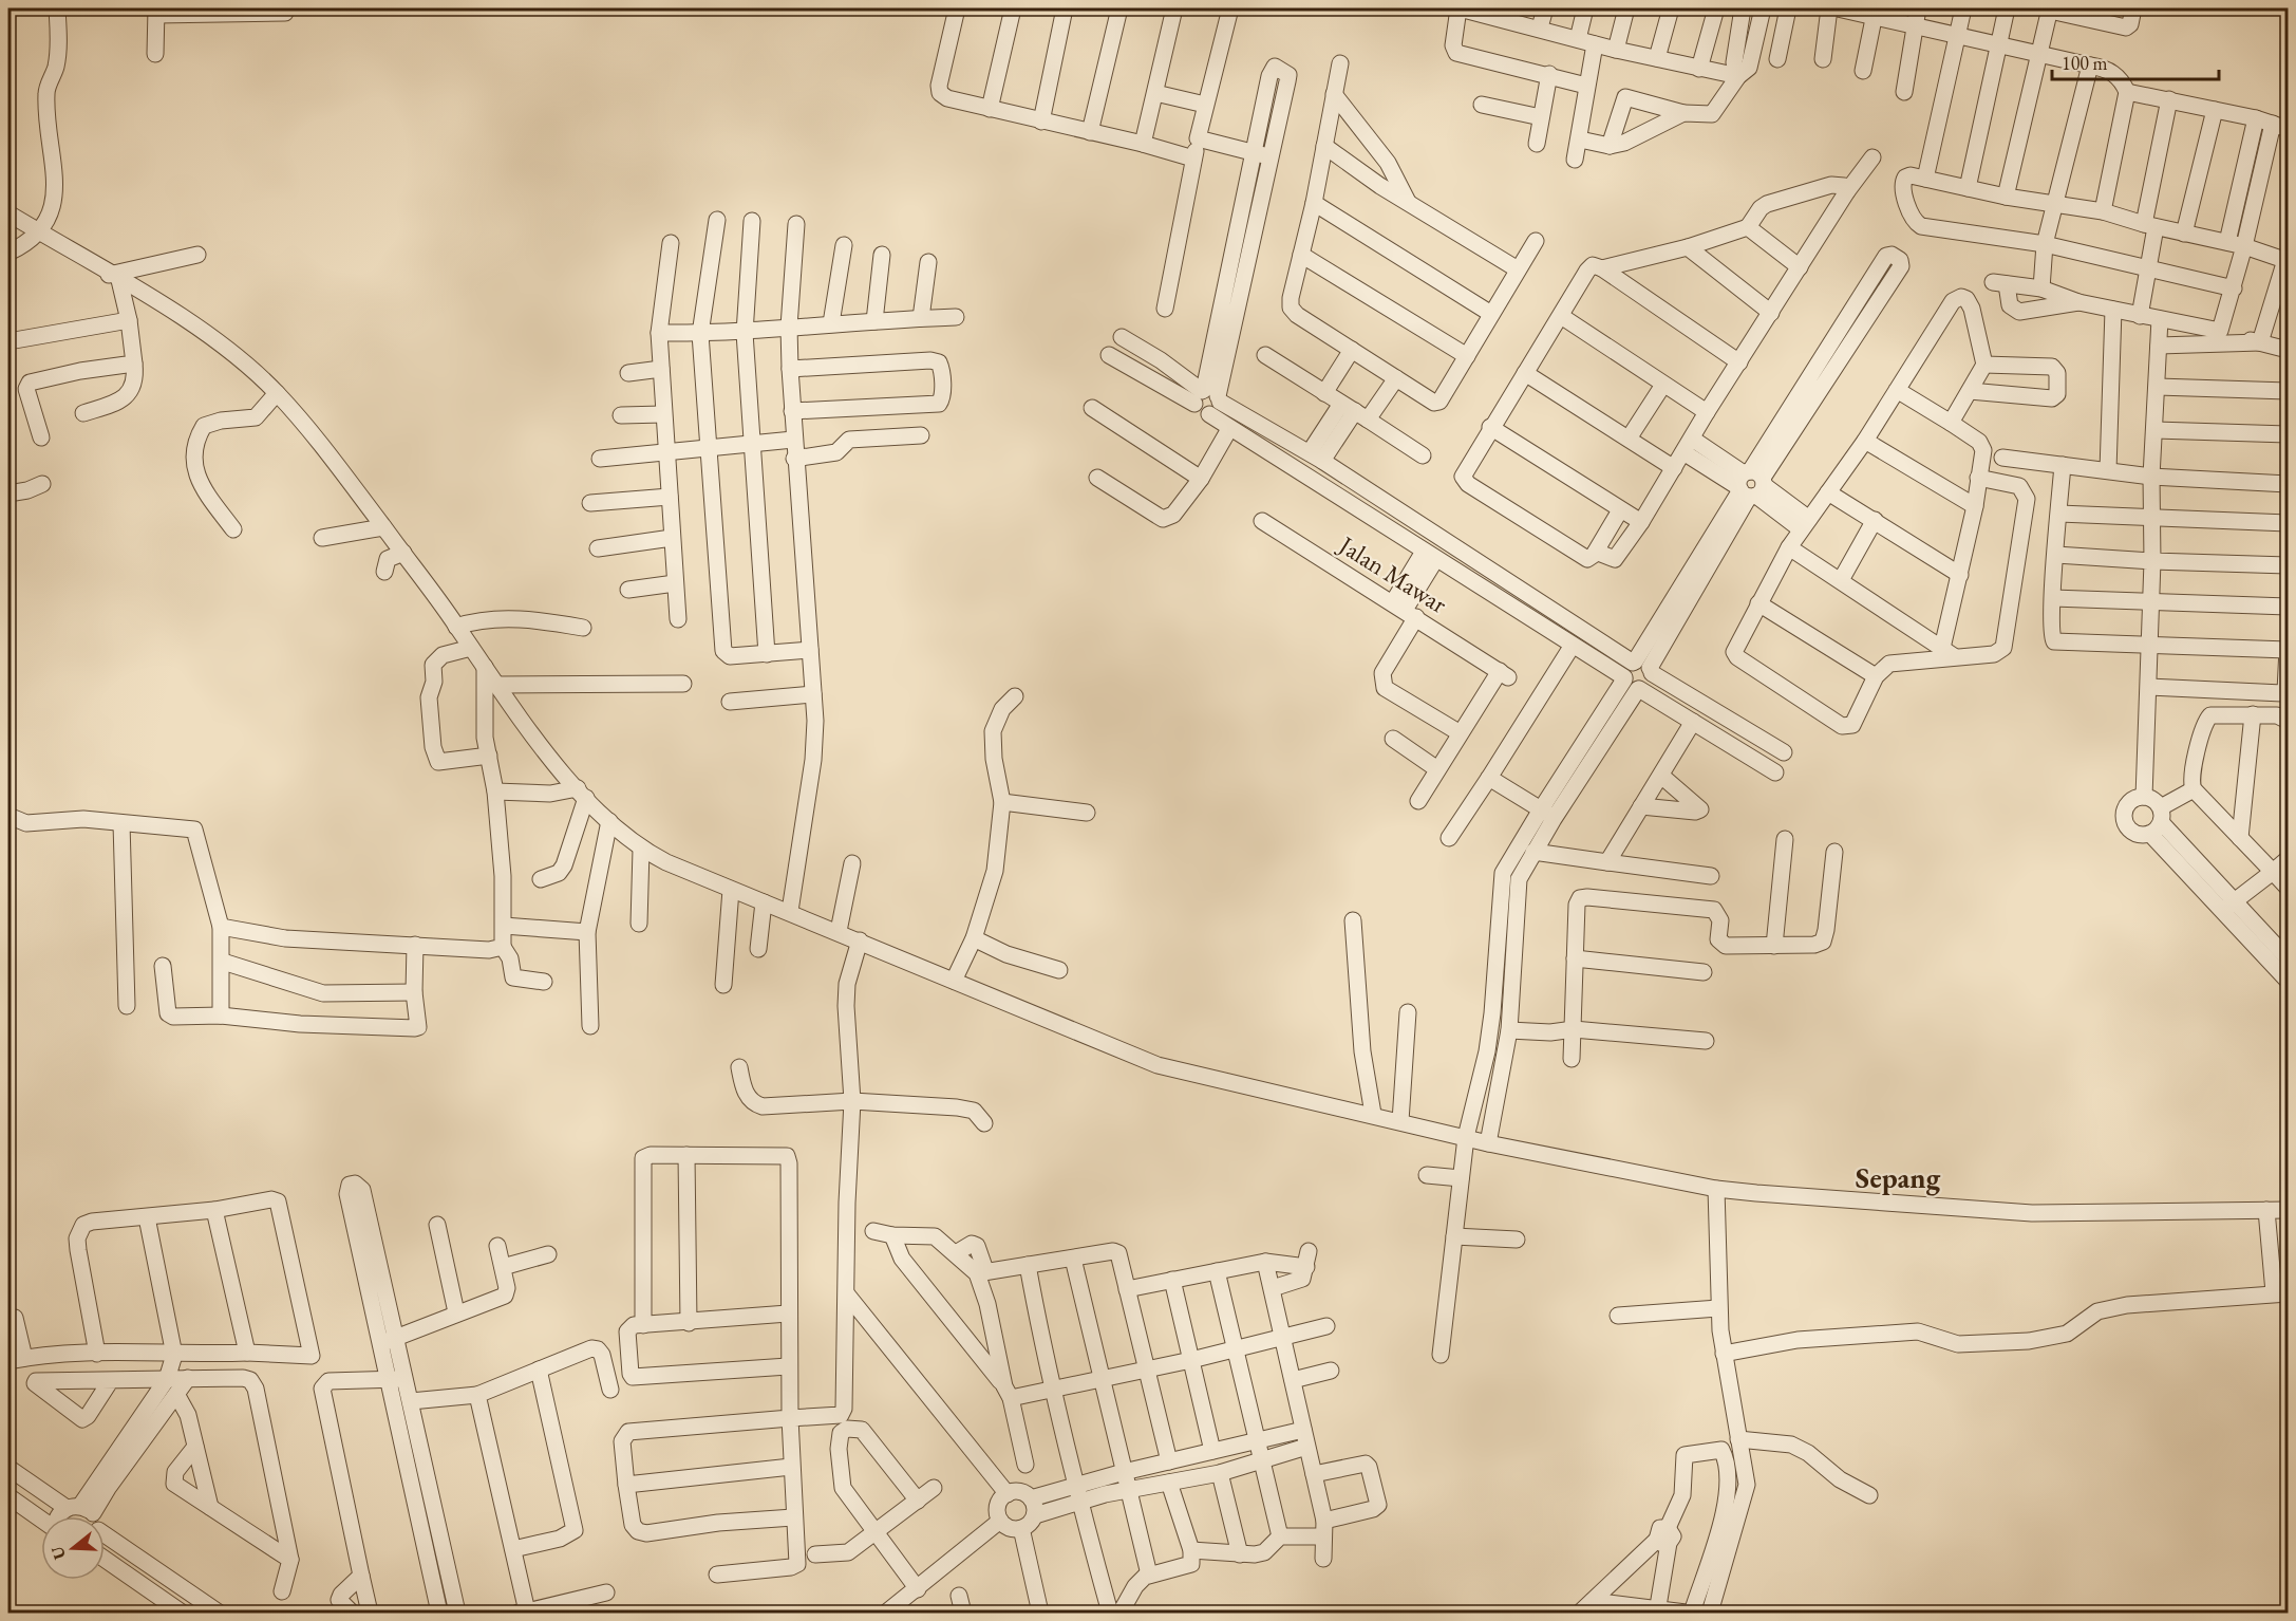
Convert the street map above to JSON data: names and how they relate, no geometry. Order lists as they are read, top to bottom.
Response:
{
  "streets": {
    "street": ["Jalan Mawar"]
  },
  "districts": ["Sepang"],
  "scale_bar": "100 m",
  "north": "left"
}
